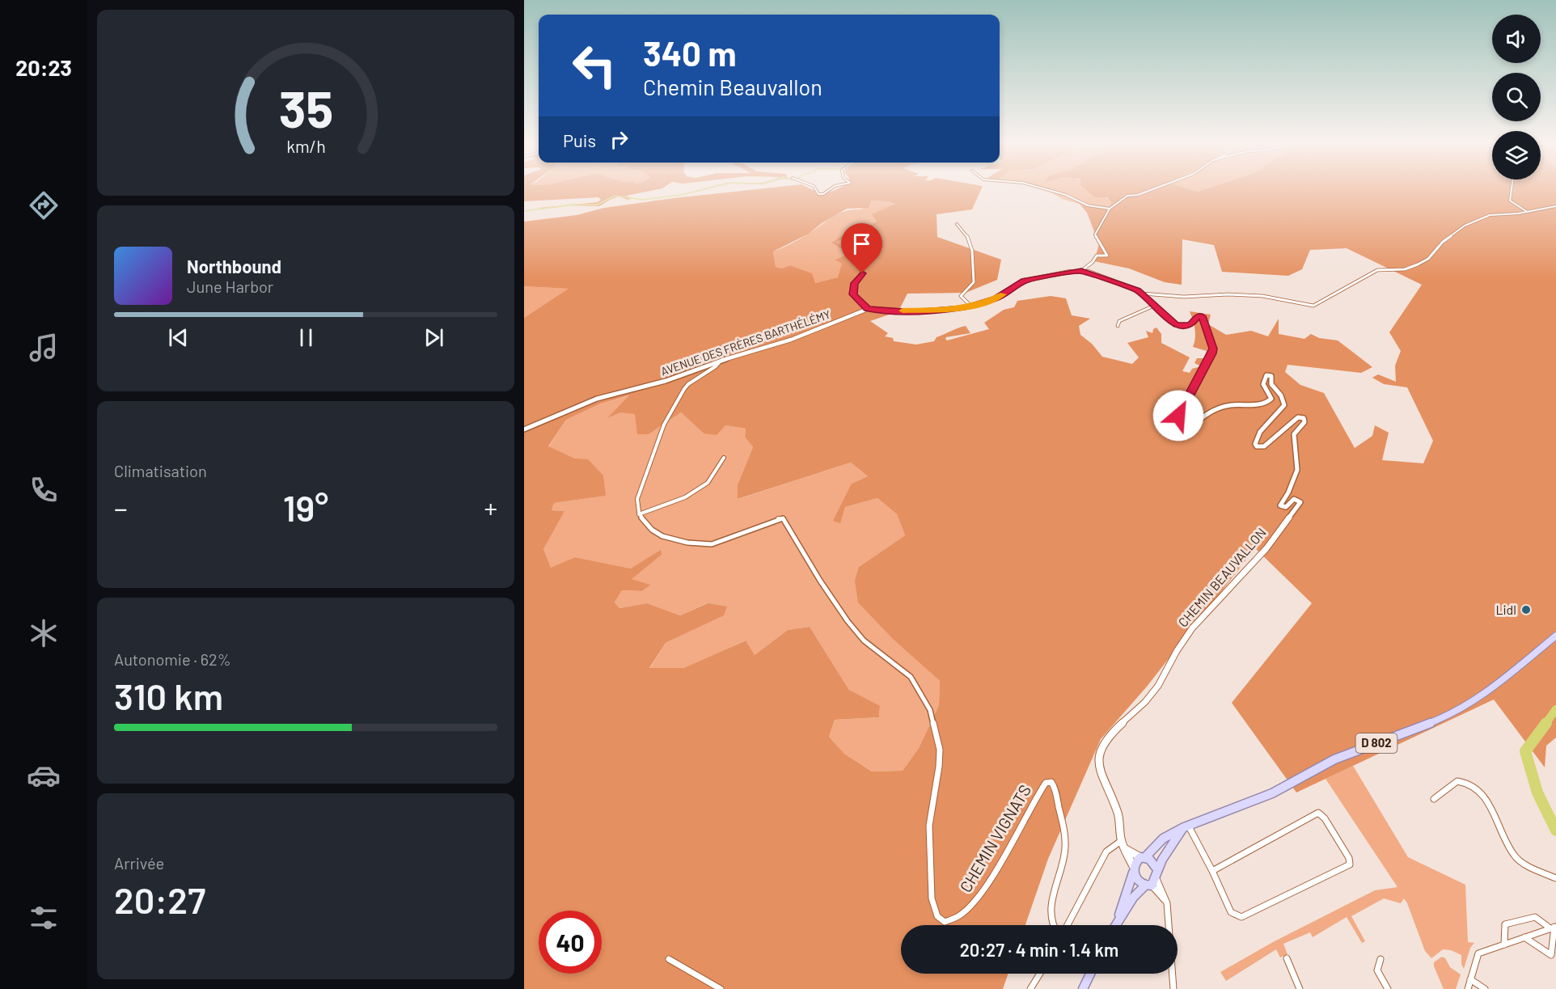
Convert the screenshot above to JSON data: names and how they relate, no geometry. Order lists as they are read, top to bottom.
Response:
{
  "streets": {
    "main road": ["D 802"],
    "street": ["AVENUE DES FRÈRES BARTHÉLÉMY", "CHEMIN BEAUVALLON", "CHEMIN VIGNATS"]
  },
  "crossings": [
    ["AVENUE DES FRÈRES BARTHÉLÉMY", "CHEMIN BEAUVALLON"],
    ["CHEMIN BEAUVALLON", "D 802"]
  ],
  "places": ["Lidl"],
  "page": {
    "tabs": "20:23",
    "turn": ["340 m", "Chemin Beauvallon"],
    "then": "Puis",
    "song": ["Northbound", "June Harbor"],
    "tile": [
      "Climatisation",
      ["Autonomie · 62%", "310 km"],
      ["Arrivée", "20:27"]
    ],
    "heat": ["−", "19°", "+"],
    "limit": "40",
    "trip": "20:27 · 4 min · 1.4 km",
    "gauge": ["35", "km/h"]
  }
}
